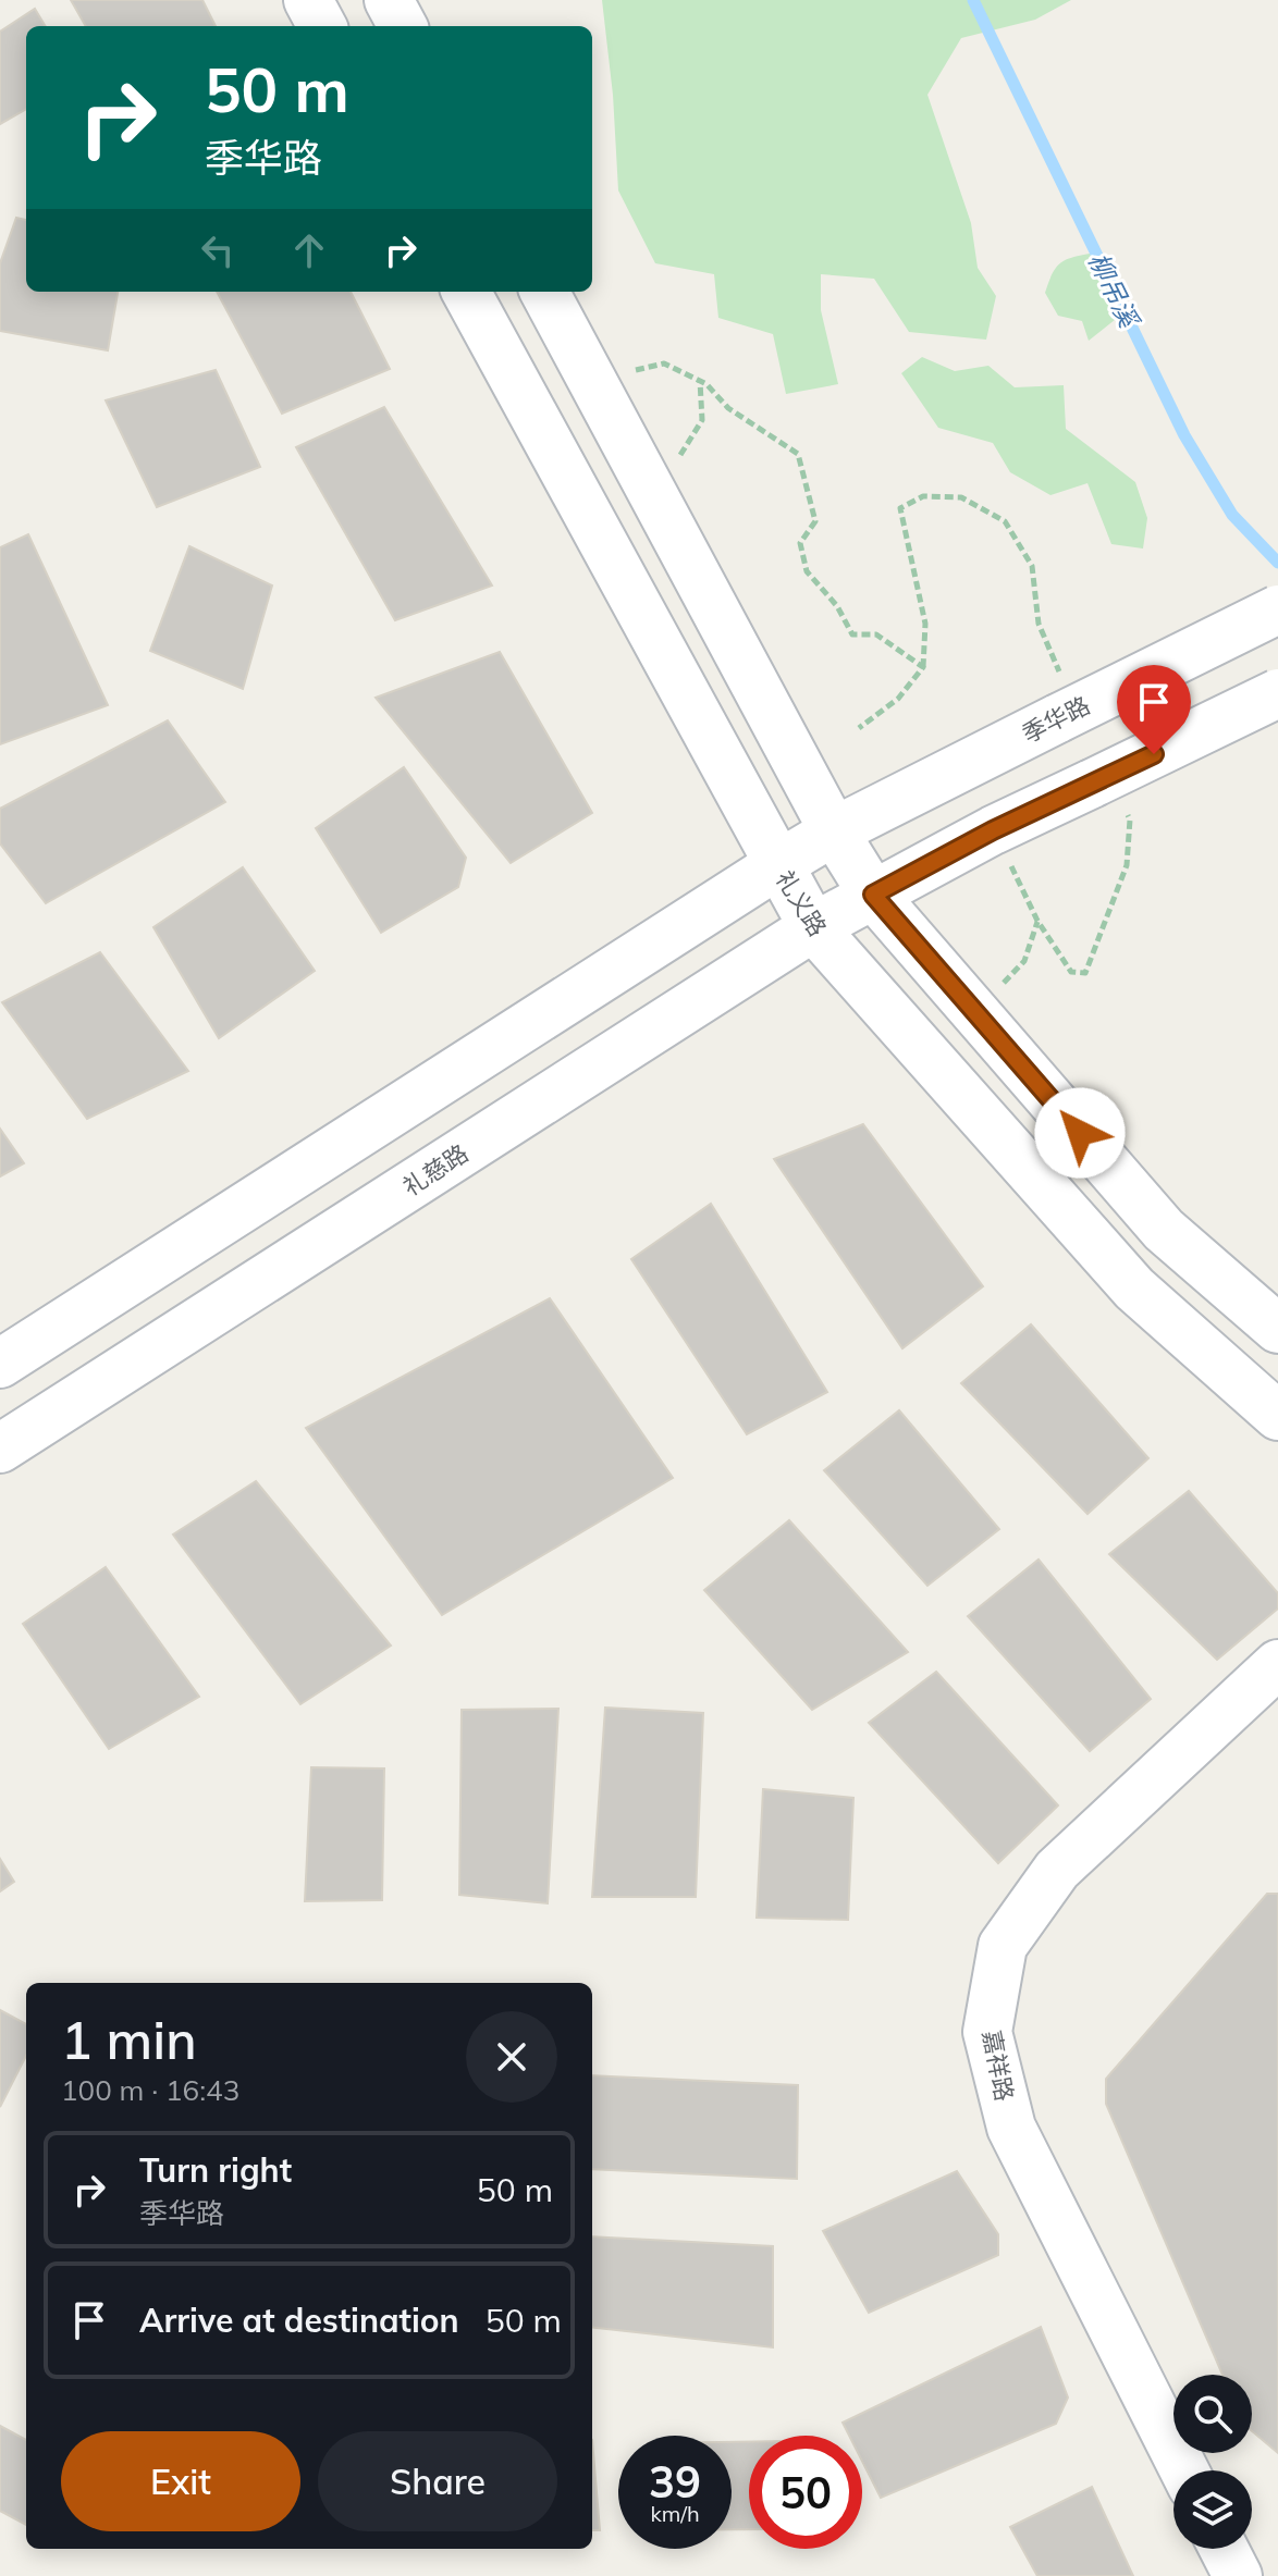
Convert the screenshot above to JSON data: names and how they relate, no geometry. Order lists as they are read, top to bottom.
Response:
{
  "streets": {
    "main road": [
      "季华路",
      "礼义路",
      "礼慈路",
      "嘉祥路"
    ]
  },
  "crossings": [
    ["礼义路", "礼慈路"]
  ],
  "water": ["柳吊溪"],
  "page": {
    "turn": ["50 m", "季华路"],
    "heading": ["1 min", "100 m · 16:43"],
    "list": [
      {
        "name": "Turn right",
        "note": "季华路",
        "value": "50 m"
      },
      {
        "name": "Arrive at destination",
        "value": "50 m"
      }
    ],
    "buttons": ["Exit", "Share"],
    "speed": "39 km/h",
    "limit": "50"
  }
}
